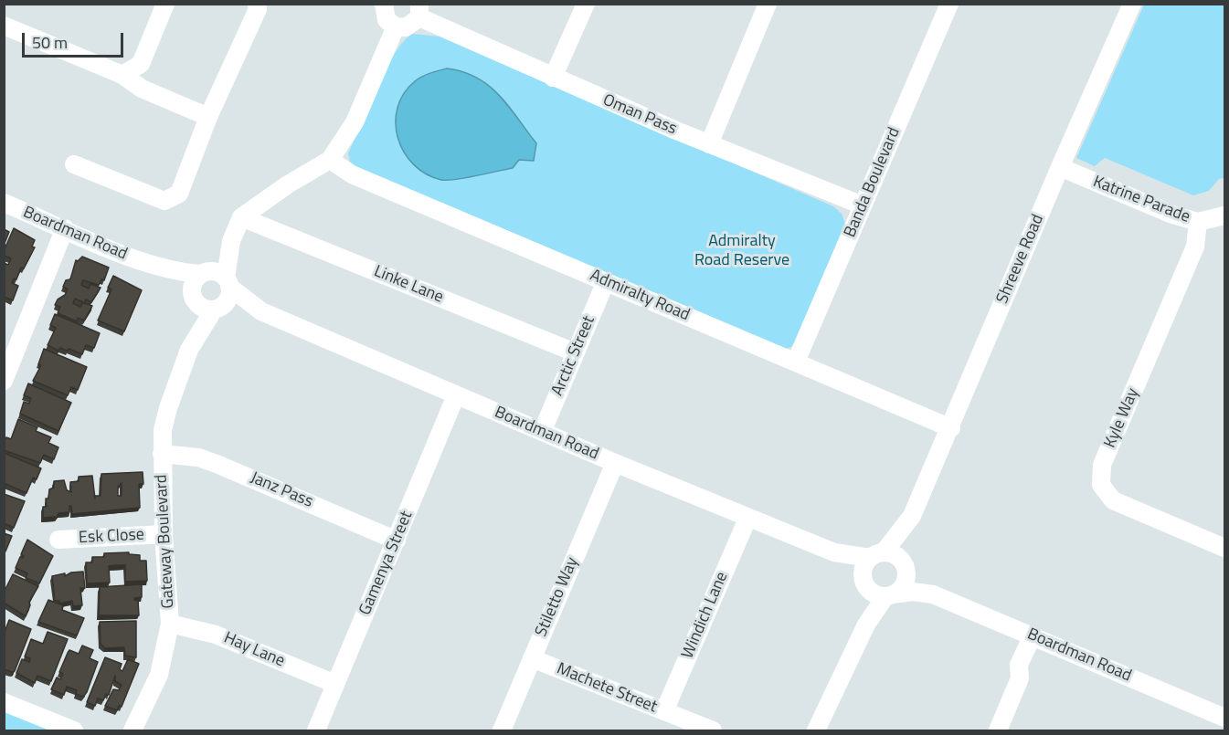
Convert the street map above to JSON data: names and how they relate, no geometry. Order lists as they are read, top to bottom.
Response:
{
  "streets": {
    "street": [
      "Oman Pass",
      "Banda Boulevard",
      "Katrine Parade",
      "Boardman Road",
      "Shreeve Road",
      "Linke Lane",
      "Admiralty Road",
      "Arctic Street",
      "Kyle Way",
      "Janz Pass",
      "Esk Close",
      "Gateway Boulevard",
      "Gamenya Street",
      "Stiletto Way",
      "Windich Lane",
      "Hay Lane",
      "Machete Street"
    ]
  },
  "crossings": [
    ["Oman Pass", "Banda Boulevard"],
    ["Banda Boulevard", "Admiralty Road"],
    ["Katrine Parade", "Shreeve Road"],
    ["Katrine Parade", "Kyle Way"],
    ["Boardman Road", "Shreeve Road"],
    ["Boardman Road", "Arctic Street"],
    ["Boardman Road", "Gateway Boulevard"],
    ["Boardman Road", "Gamenya Street"],
    ["Boardman Road", "Stiletto Way"],
    ["Boardman Road", "Windich Lane"],
    ["Shreeve Road", "Admiralty Road"],
    ["Linke Lane", "Arctic Street"],
    ["Admiralty Road", "Arctic Street"],
    ["Janz Pass", "Gateway Boulevard"],
    ["Janz Pass", "Gamenya Street"],
    ["Esk Close", "Gateway Boulevard"],
    ["Gateway Boulevard", "Hay Lane"],
    ["Gamenya Street", "Hay Lane"],
    ["Stiletto Way", "Machete Street"],
    ["Windich Lane", "Machete Street"]
  ],
  "parks": ["Admiralty Road Reserve"],
  "scale_bar": "50 m"
}
